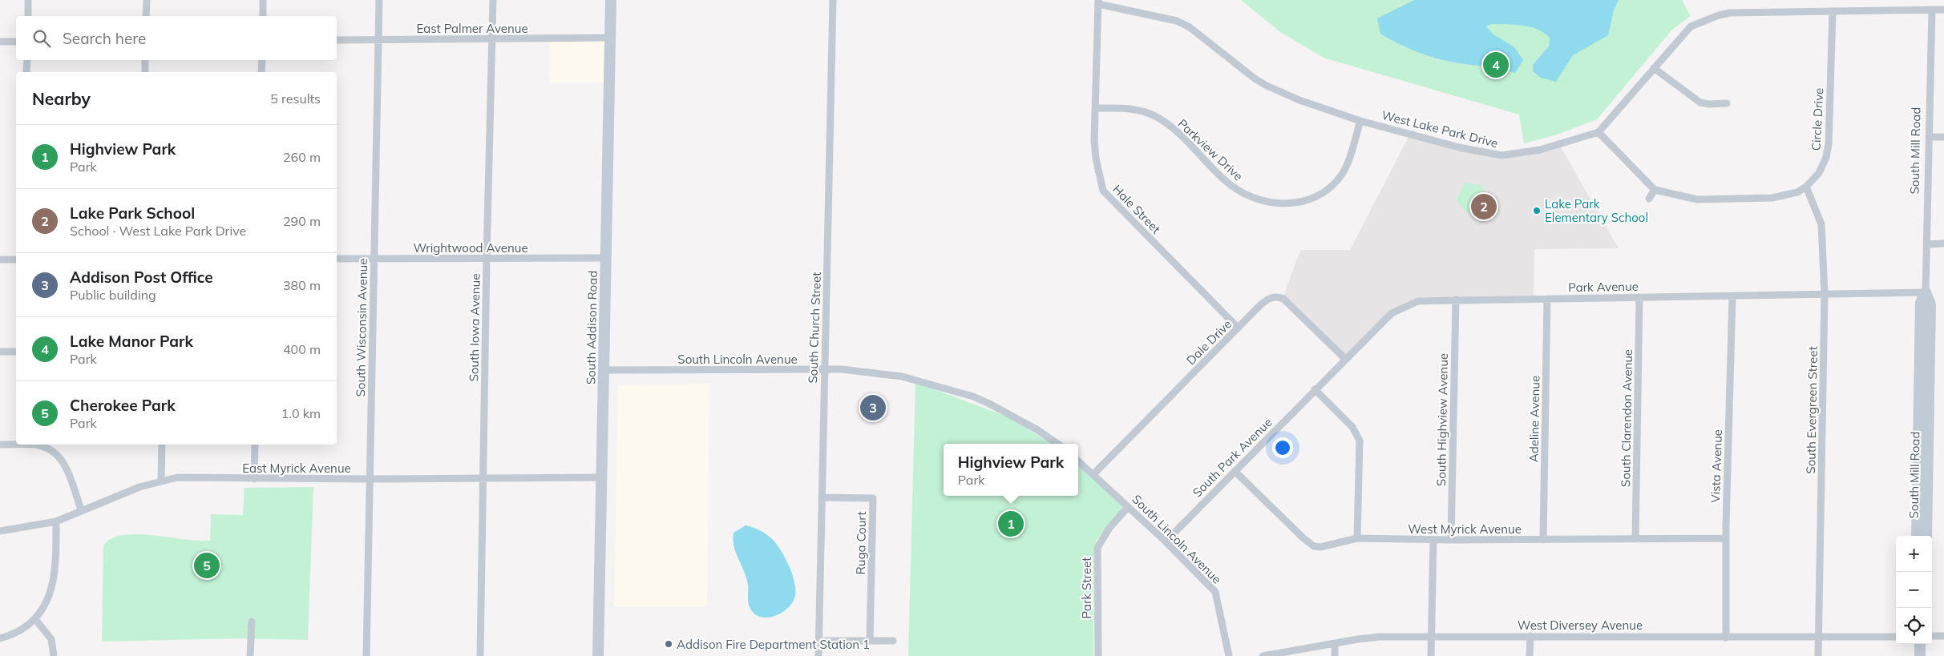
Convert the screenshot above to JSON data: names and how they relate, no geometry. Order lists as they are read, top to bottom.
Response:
{
  "streets": {
    "street": [
      "East Palmer Avenue",
      "Circle Drive",
      "West Lake Park Drive",
      "Parkview Drive",
      "South Mill Road",
      "Hale Street",
      "Wrightwood Avenue",
      "Park Avenue",
      "South Wisconsin Avenue",
      "South Iowa Avenue",
      "South Addison Road",
      "South Church Street",
      "Dale Drive",
      "South Lincoln Avenue",
      "South Evergreen Street",
      "South Clarendon Avenue",
      "Adeline Avenue",
      "South Highview Avenue",
      "South Park Avenue",
      "Vista Avenue",
      "East Myrick Avenue",
      "West Myrick Avenue",
      "Ruga Court",
      "Park Street",
      "West Diversey Avenue"
    ]
  },
  "crossings": [
    ["East Palmer Avenue", "South Wisconsin Avenue"],
    ["East Palmer Avenue", "South Iowa Avenue"],
    ["East Palmer Avenue", "South Addison Road"],
    ["Circle Drive", "South Evergreen Street"],
    ["West Lake Park Drive", "Parkview Drive"],
    ["West Lake Park Drive", "Hale Street"],
    ["Parkview Drive", "Hale Street"],
    ["South Mill Road", "Park Avenue"],
    ["Hale Street", "Dale Drive"],
    ["Wrightwood Avenue", "South Wisconsin Avenue"],
    ["Wrightwood Avenue", "South Iowa Avenue"],
    ["Wrightwood Avenue", "South Addison Road"],
    ["Park Avenue", "Dale Drive"],
    ["Park Avenue", "South Evergreen Street"],
    ["Park Avenue", "South Clarendon Avenue"],
    ["Park Avenue", "Adeline Avenue"],
    ["Park Avenue", "South Highview Avenue"],
    ["Park Avenue", "South Park Avenue"],
    ["Park Avenue", "Vista Avenue"],
    ["South Wisconsin Avenue", "East Myrick Avenue"],
    ["South Iowa Avenue", "East Myrick Avenue"],
    ["South Addison Road", "South Lincoln Avenue"],
    ["South Addison Road", "East Myrick Avenue"],
    ["South Church Street", "South Lincoln Avenue"],
    ["South Church Street", "Ruga Court"],
    ["Dale Drive", "South Lincoln Avenue"],
    ["South Lincoln Avenue", "South Park Avenue"],
    ["South Lincoln Avenue", "Park Street"],
    ["South Evergreen Street", "West Diversey Avenue"],
    ["South Clarendon Avenue", "West Myrick Avenue"],
    ["Adeline Avenue", "West Myrick Avenue"],
    ["South Highview Avenue", "West Myrick Avenue"],
    ["South Park Avenue", "West Myrick Avenue"],
    ["Vista Avenue", "West Myrick Avenue"],
    ["Vista Avenue", "West Diversey Avenue"]
  ],
  "places": ["Lake Park Elementary School", "Addison Fire Department Station 1"],
  "page": {
    "search": "Search here",
    "pins": [
      "4",
      "2",
      "3",
      "1",
      "5"
    ],
    "heading": ["Nearby", "5 results"],
    "list": [
      {
        "mark": "1",
        "name": "Highview Park",
        "note": "Park",
        "value": "260 m"
      },
      {
        "mark": "2",
        "name": "Lake Park School",
        "note": "School · West Lake Park Drive",
        "value": "290 m"
      },
      {
        "mark": "3",
        "name": "Addison Post Office",
        "note": "Public building",
        "value": "380 m"
      },
      {
        "mark": "4",
        "name": "Lake Manor Park",
        "note": "Park",
        "value": "400 m"
      },
      {
        "mark": "5",
        "name": "Cherokee Park",
        "note": "Park",
        "value": "1.0 km"
      }
    ],
    "popup": ["Highview Park", "Park"],
    "map_buttons": ["+", "−"]
  }
}
